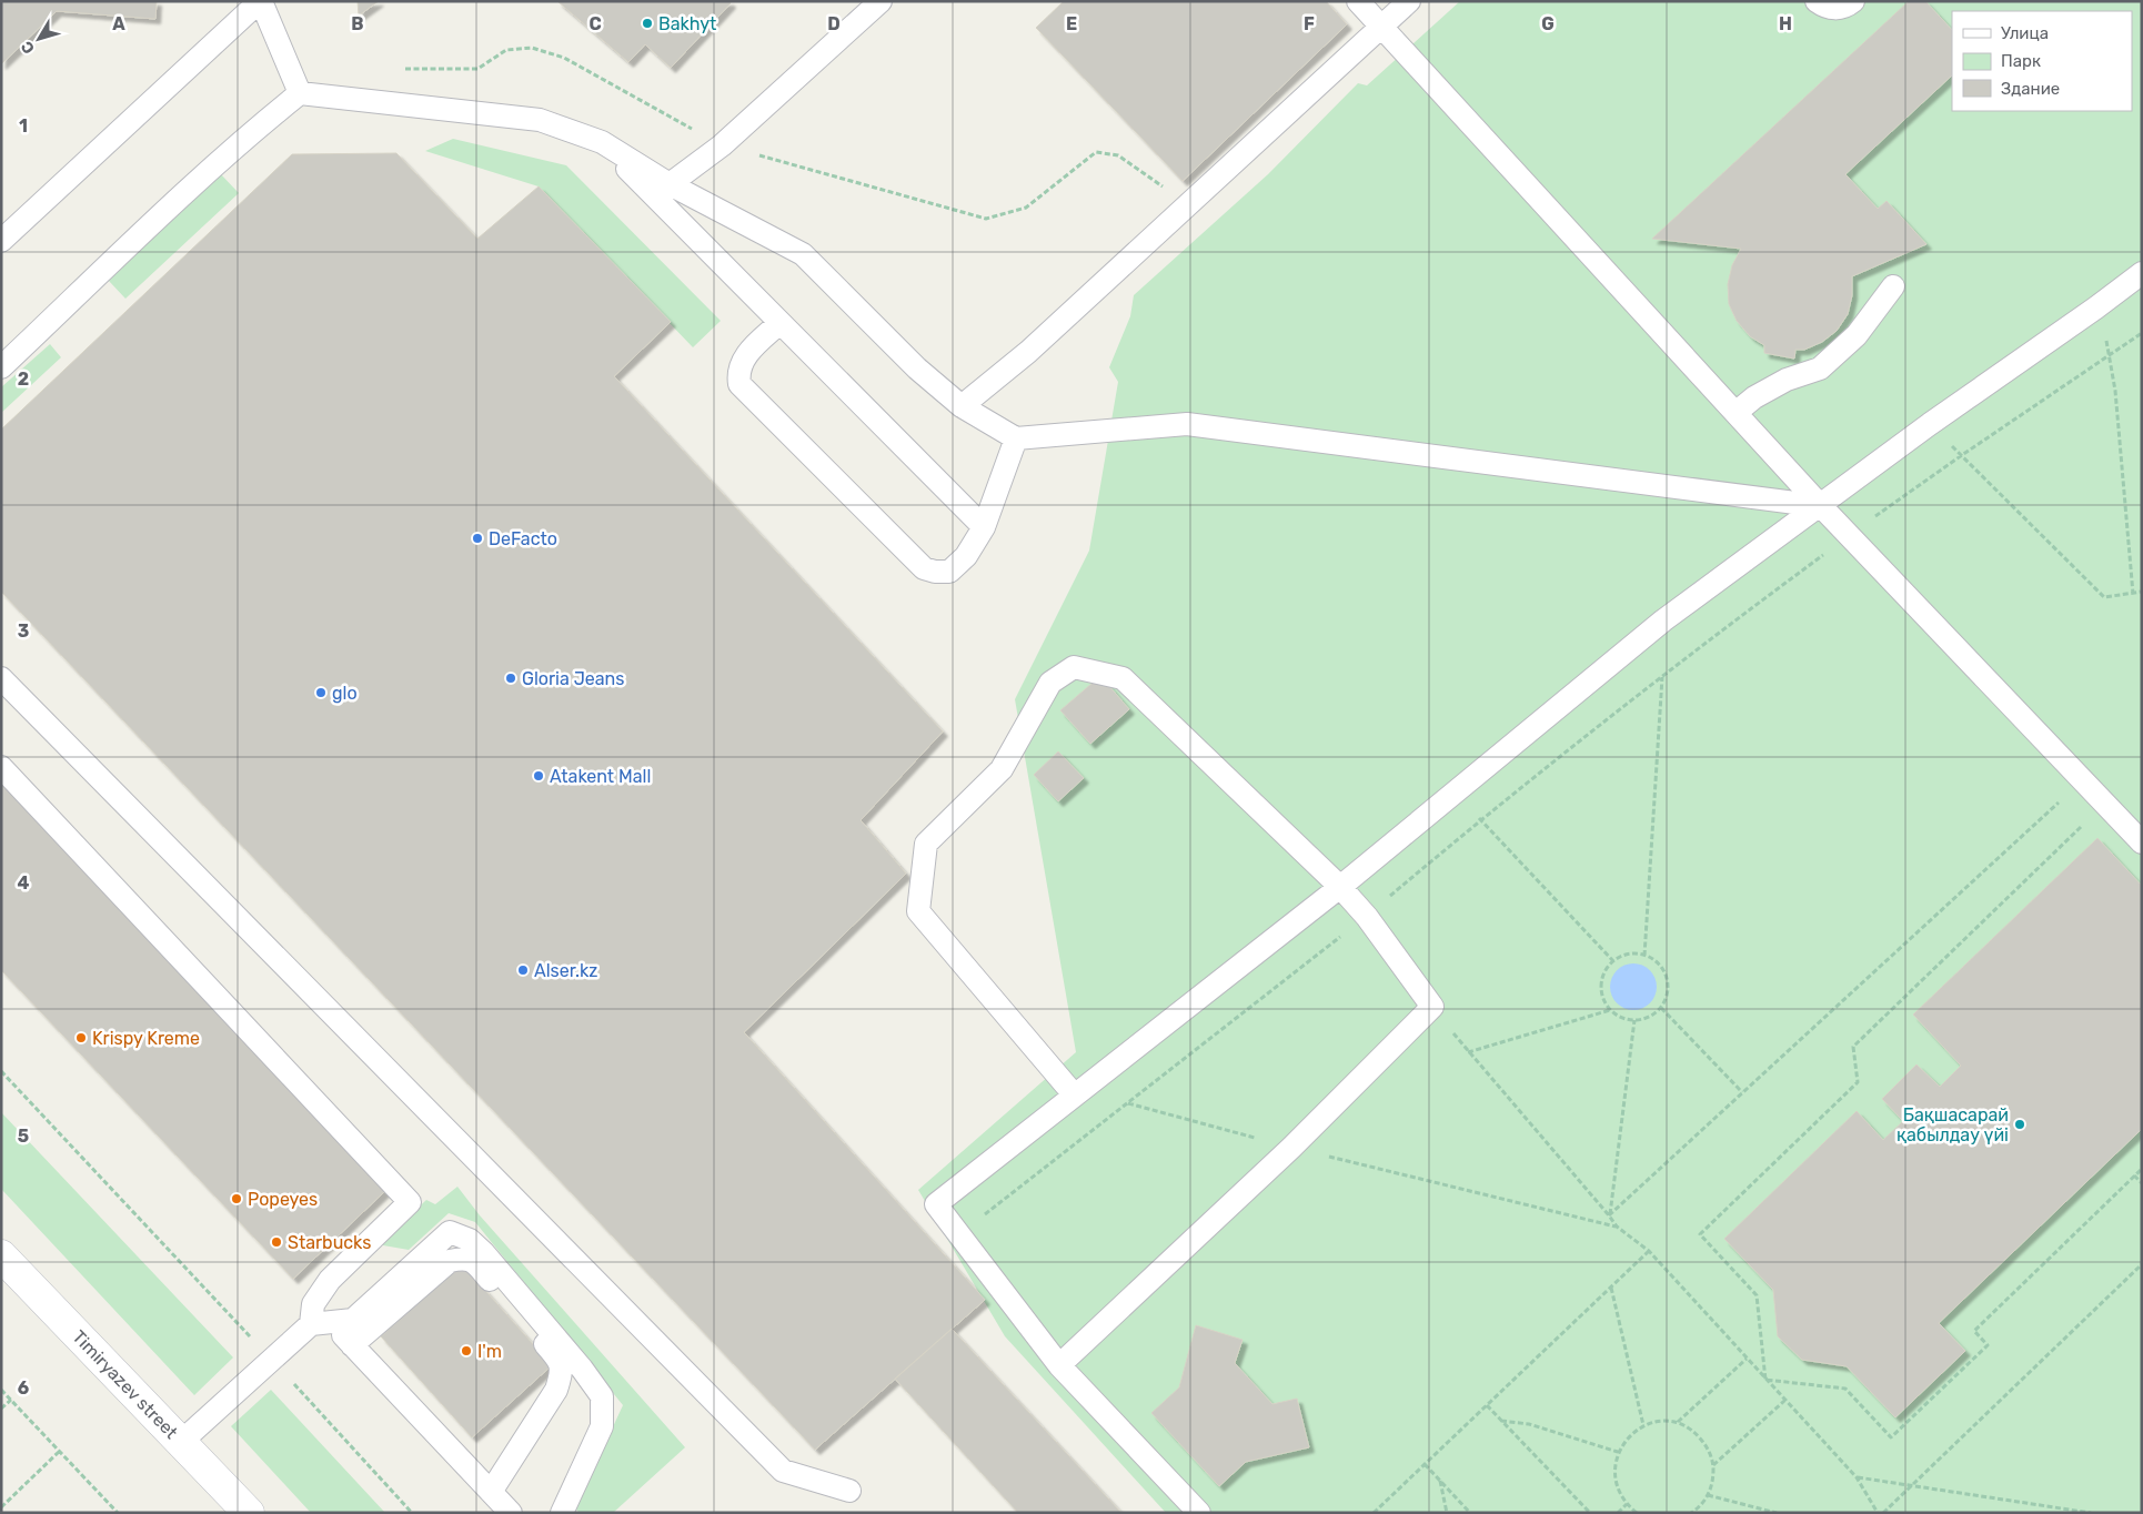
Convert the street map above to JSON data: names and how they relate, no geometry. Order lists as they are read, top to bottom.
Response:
{
  "streets": {
    "street": ["Timiryazev street"]
  },
  "places": [
    "Bakhyt",
    "DeFacto",
    "Gloria Jeans",
    "glo",
    "Atakent Mall",
    "Alser.kz",
    "Krispy Kreme",
    "Бақшасарай қабылдау үйі",
    "Popeyes",
    "Starbucks",
    "I'm"
  ],
  "legend": ["Улица", "Парк", "Здание"],
  "north": "bottom left",
  "grid": {
    "columns": [
      "A",
      "B",
      "C",
      "D",
      "E",
      "F",
      "G",
      "H"
    ],
    "rows": [
      "1",
      "2",
      "3",
      "4",
      "5",
      "6"
    ]
  }
}
